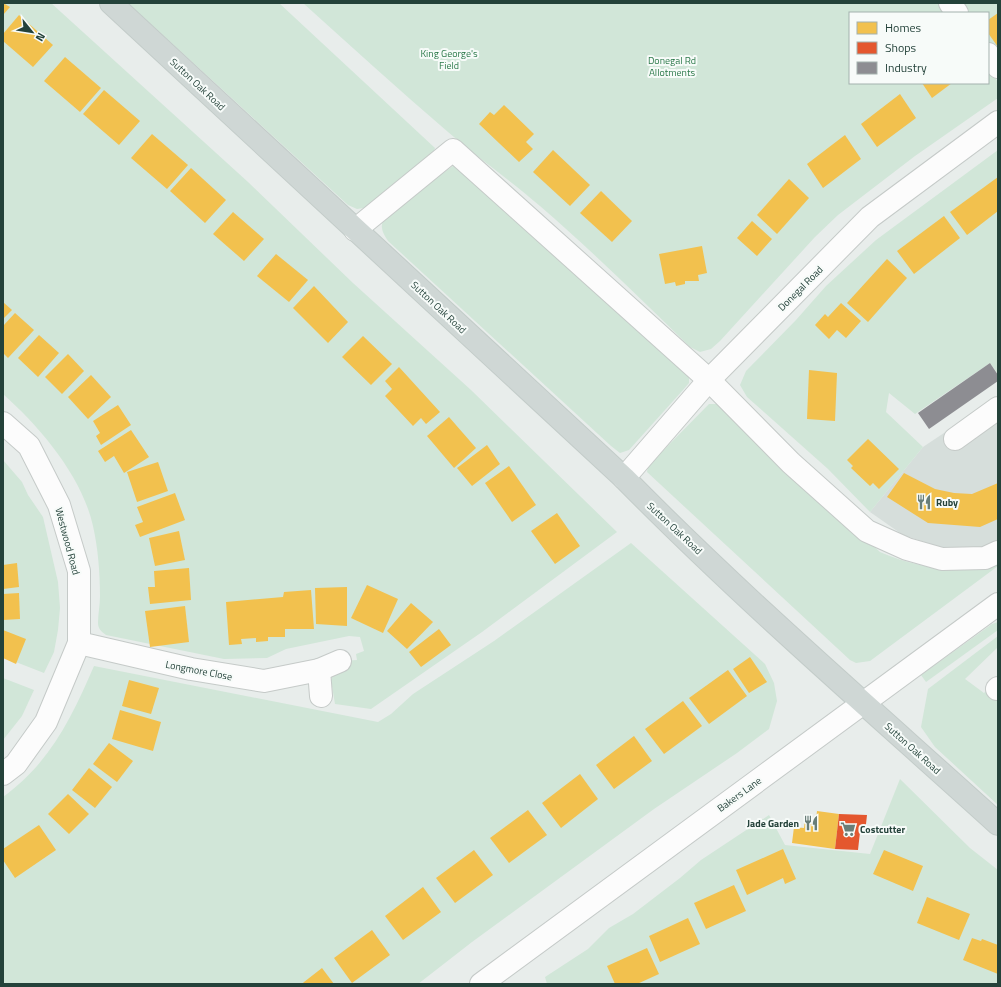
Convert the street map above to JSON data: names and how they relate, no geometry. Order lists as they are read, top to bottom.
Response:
{
  "streets": {
    "main road": ["Sutton Oak Road"],
    "street": [
      "Donegal Road",
      "Westwood Road",
      "Longmore Close",
      "Bakers Lane"
    ]
  },
  "crossings": [
    ["Sutton Oak Road", "Donegal Road"],
    ["Sutton Oak Road", "Bakers Lane"],
    ["Westwood Road", "Longmore Close"]
  ],
  "parks": ["King George's Field", "Donegal Rd Allotments"],
  "places": {
    "restaurant": ["Ruby", "Jade Garden"],
    "supermarket": ["Costcutter"]
  },
  "legend": ["Homes", "Shops", "Industry"],
  "north": "bottom right"
}
